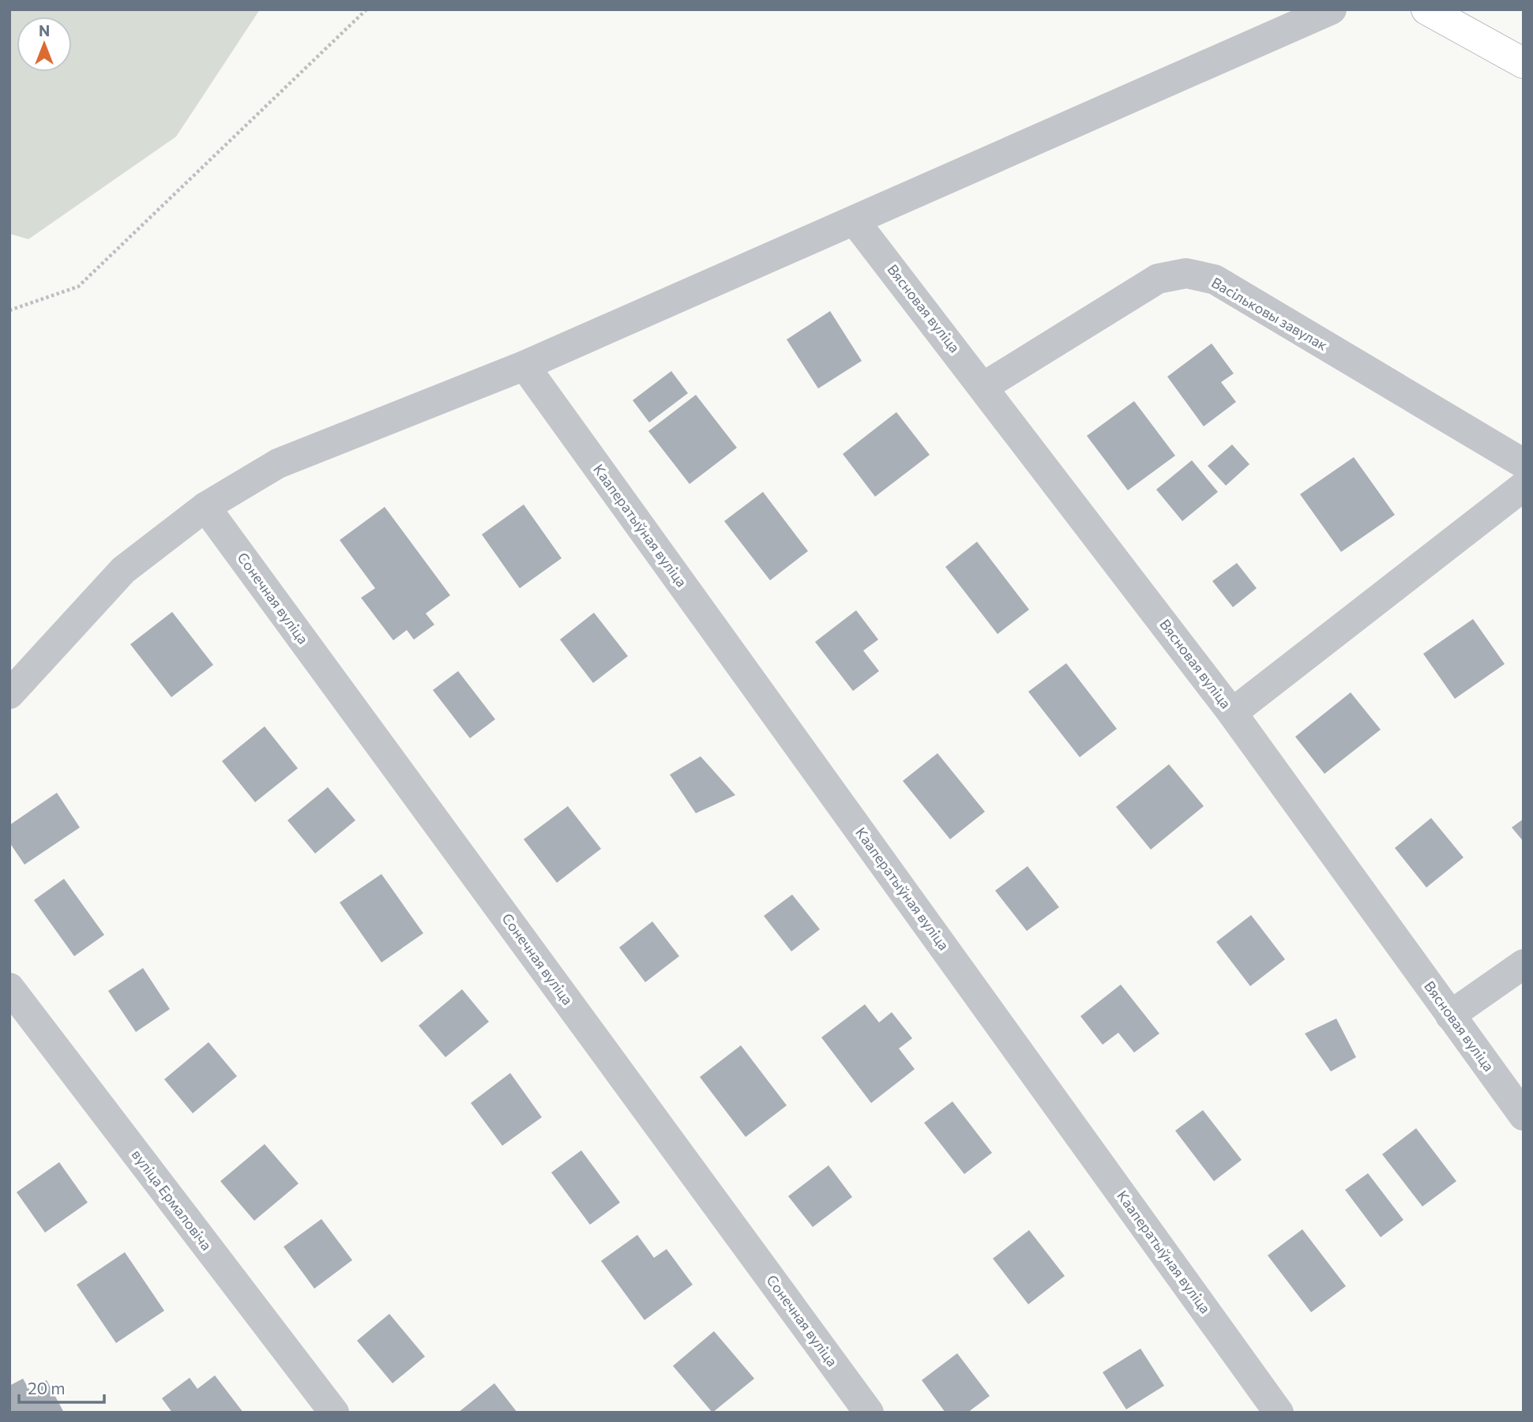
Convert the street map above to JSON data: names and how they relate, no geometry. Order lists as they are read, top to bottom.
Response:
{
  "streets": {
    "street": [
      "Вясновая вуліца",
      "Васільковы завулак",
      "Кааператыўная вуліца",
      "Сонечная вуліца",
      "вуліца Ермаловіча"
    ]
  },
  "crossings": [
    ["Вясновая вуліца", "Васільковы завулак"]
  ],
  "scale_bar": "20 m",
  "north": "top"
}
